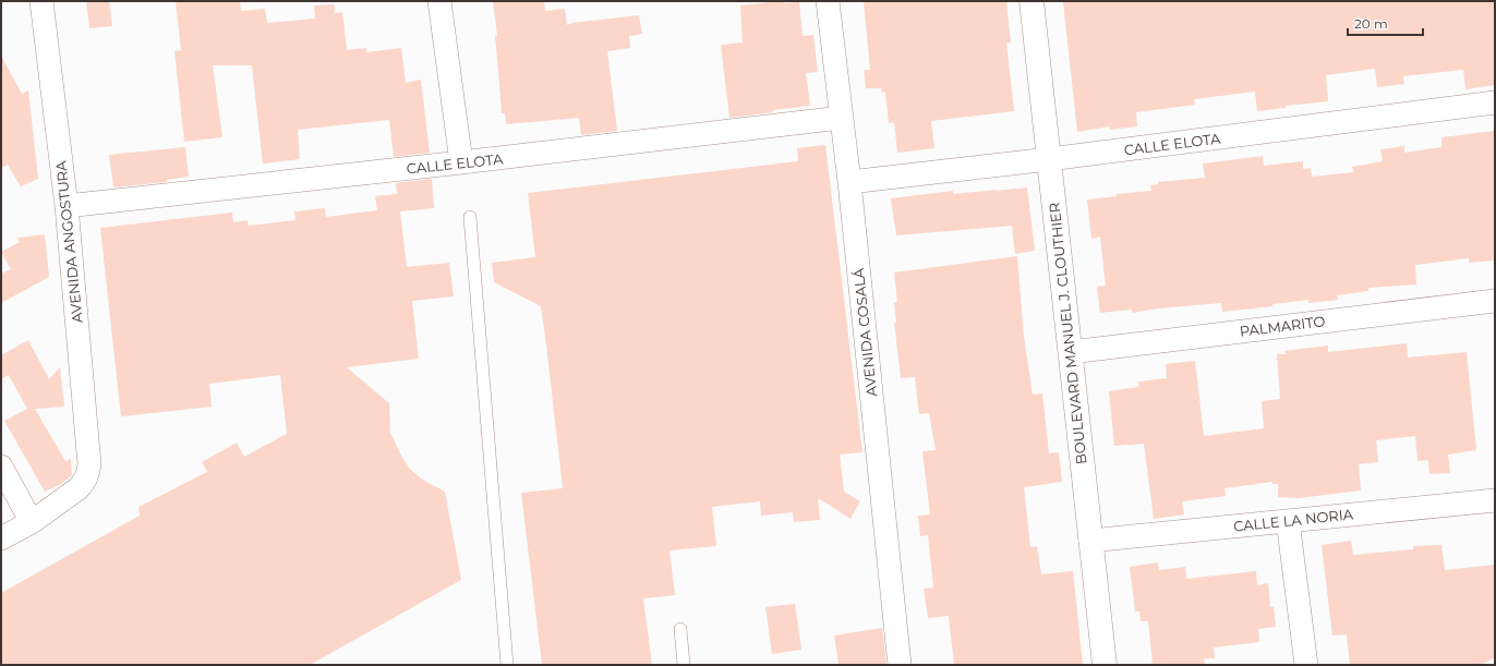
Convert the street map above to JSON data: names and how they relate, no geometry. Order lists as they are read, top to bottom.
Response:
{
  "streets": {
    "main road": ["BOULEVARD MANUEL J. CLOUTHIER"],
    "street": [
      "CALLE ELOTA",
      "AVENIDA ANGOSTURA",
      "PALMARITO",
      "AVENIDA COSALÁ",
      "CALLE LA NORIA"
    ]
  },
  "crossings": [
    ["CALLE ELOTA", "AVENIDA ANGOSTURA"],
    ["CALLE ELOTA", "AVENIDA COSALÁ"],
    ["CALLE ELOTA", "BOULEVARD MANUEL J. CLOUTHIER"],
    ["PALMARITO", "BOULEVARD MANUEL J. CLOUTHIER"],
    ["BOULEVARD MANUEL J. CLOUTHIER", "CALLE LA NORIA"]
  ],
  "scale_bar": "20 m"
}
